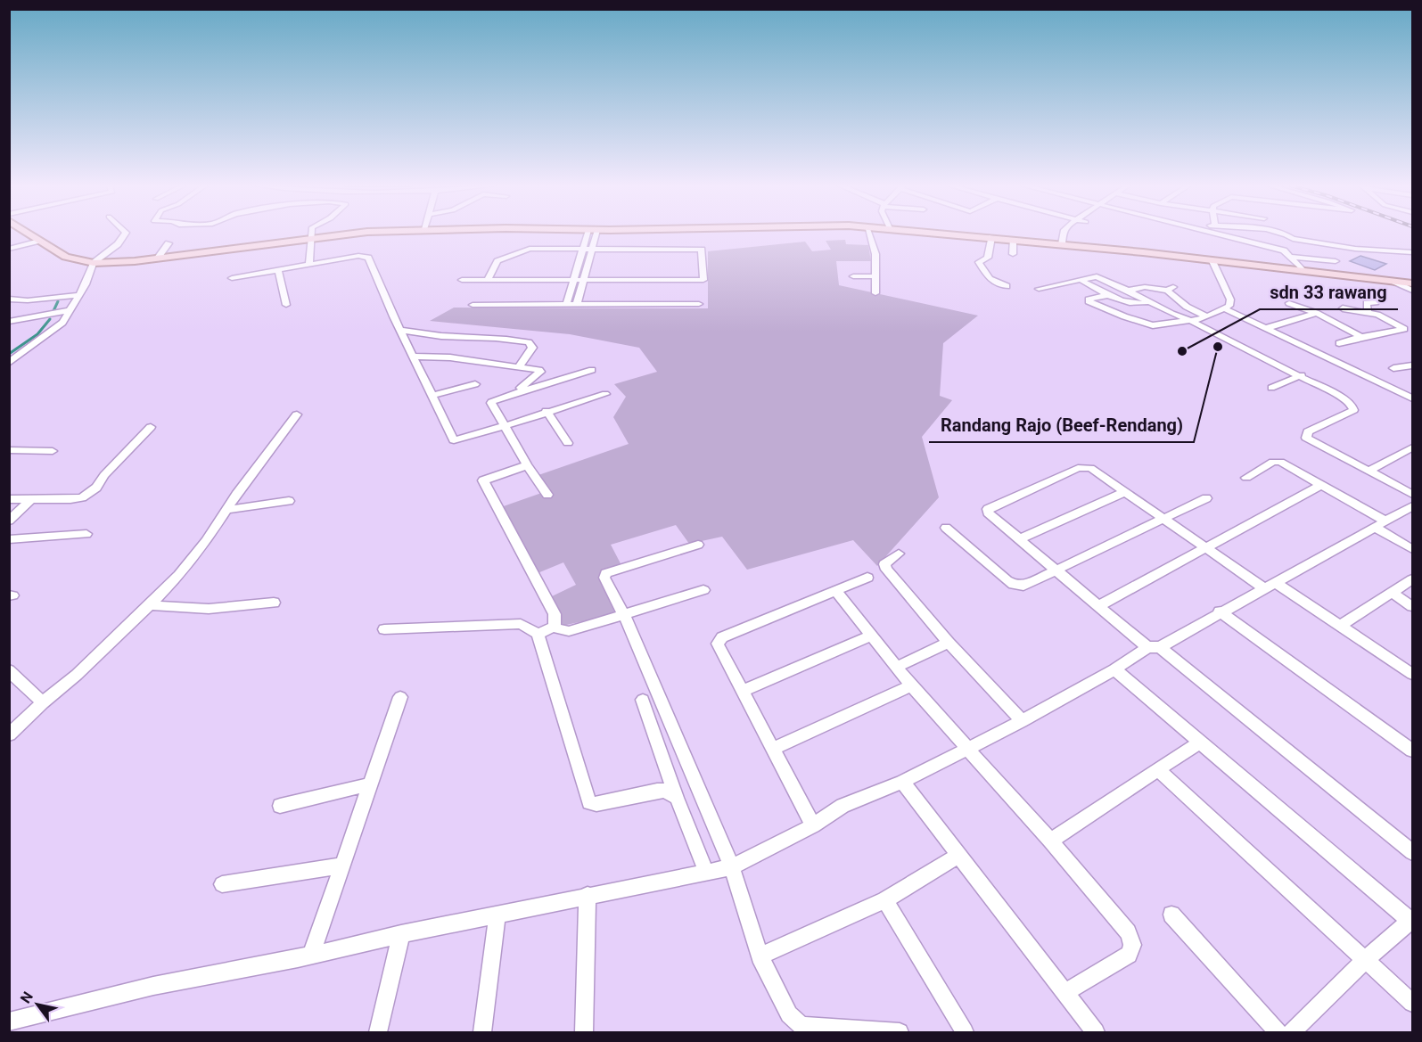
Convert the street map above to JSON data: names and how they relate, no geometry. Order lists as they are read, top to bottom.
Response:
{
  "places": ["Randang Rajo (Beef-Rendang)", "sdn 33 rawang"],
  "north": "top left"
}
